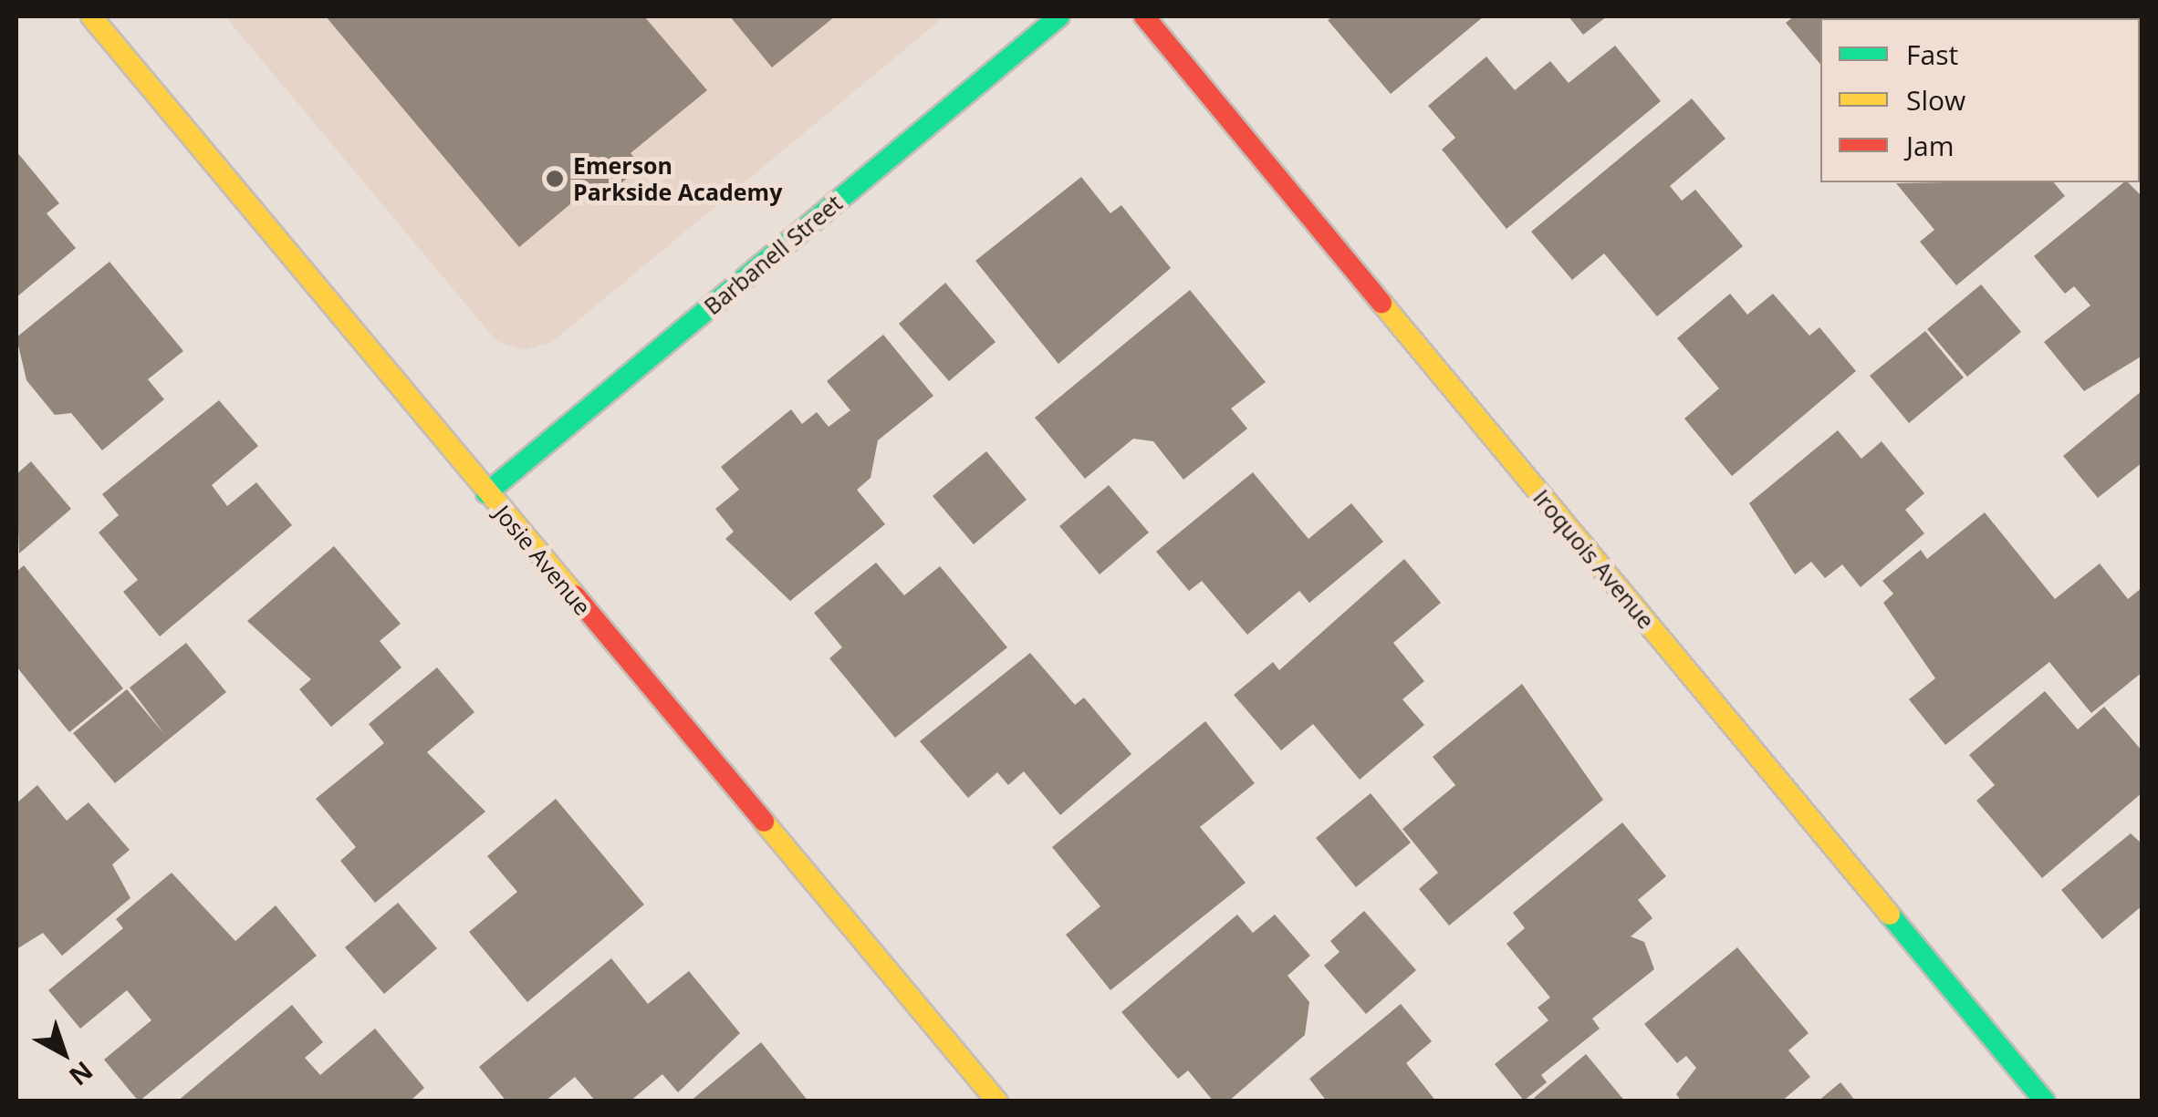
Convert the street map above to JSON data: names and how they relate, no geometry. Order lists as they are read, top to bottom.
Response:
{
  "streets": {
    "street": ["Barbanell Street", "Iroquois Avenue", "Josie Avenue"]
  },
  "crossings": [
    ["Barbanell Street", "Josie Avenue"]
  ],
  "places": ["Emerson Parkside Academy"],
  "legend": ["Fast", "Slow", "Jam"],
  "north": "bottom right"
}
